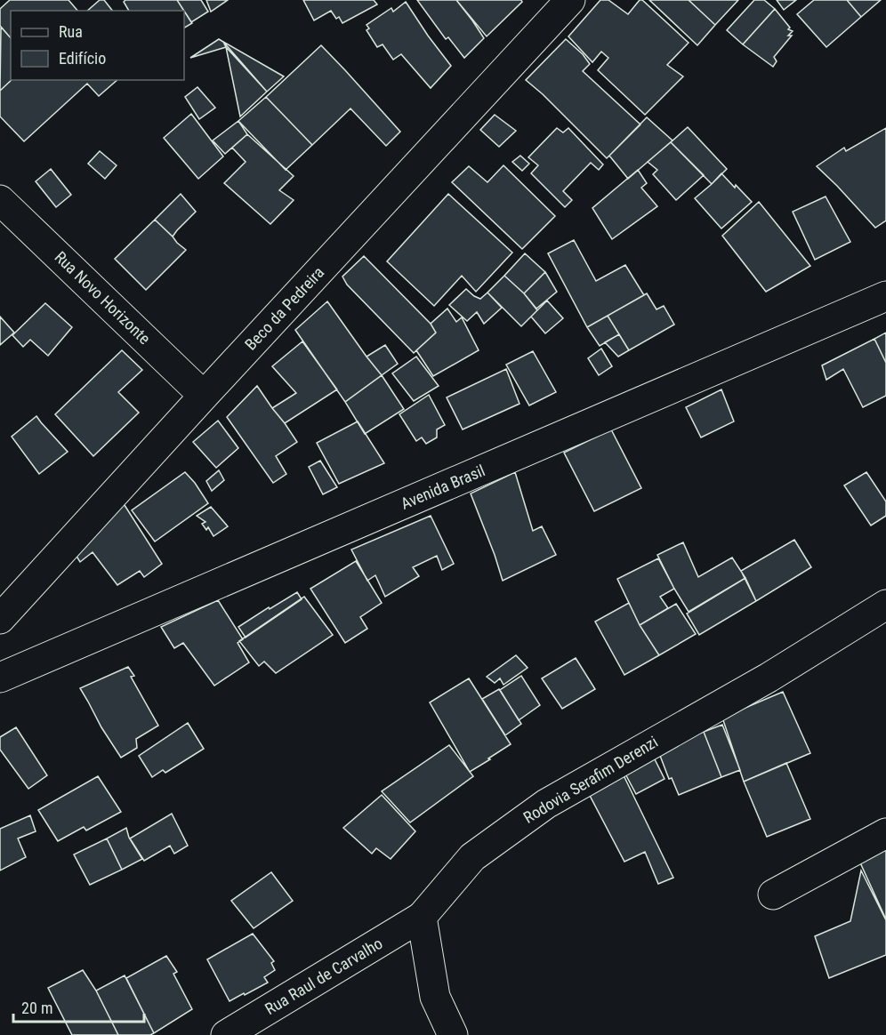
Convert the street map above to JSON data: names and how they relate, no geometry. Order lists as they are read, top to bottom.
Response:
{
  "streets": {
    "street": [
      "Rua Novo Horizonte",
      "Beco da Pedreira",
      "Avenida Brasil",
      "Rodovia Serafim Derenzi",
      "Rua Raul de Carvalho"
    ]
  },
  "crossings": [
    ["Rua Novo Horizonte", "Beco da Pedreira"],
    ["Rodovia Serafim Derenzi", "Rua Raul de Carvalho"]
  ],
  "legend": ["Rua", "Edifício"],
  "scale_bar": "20 m"
}
